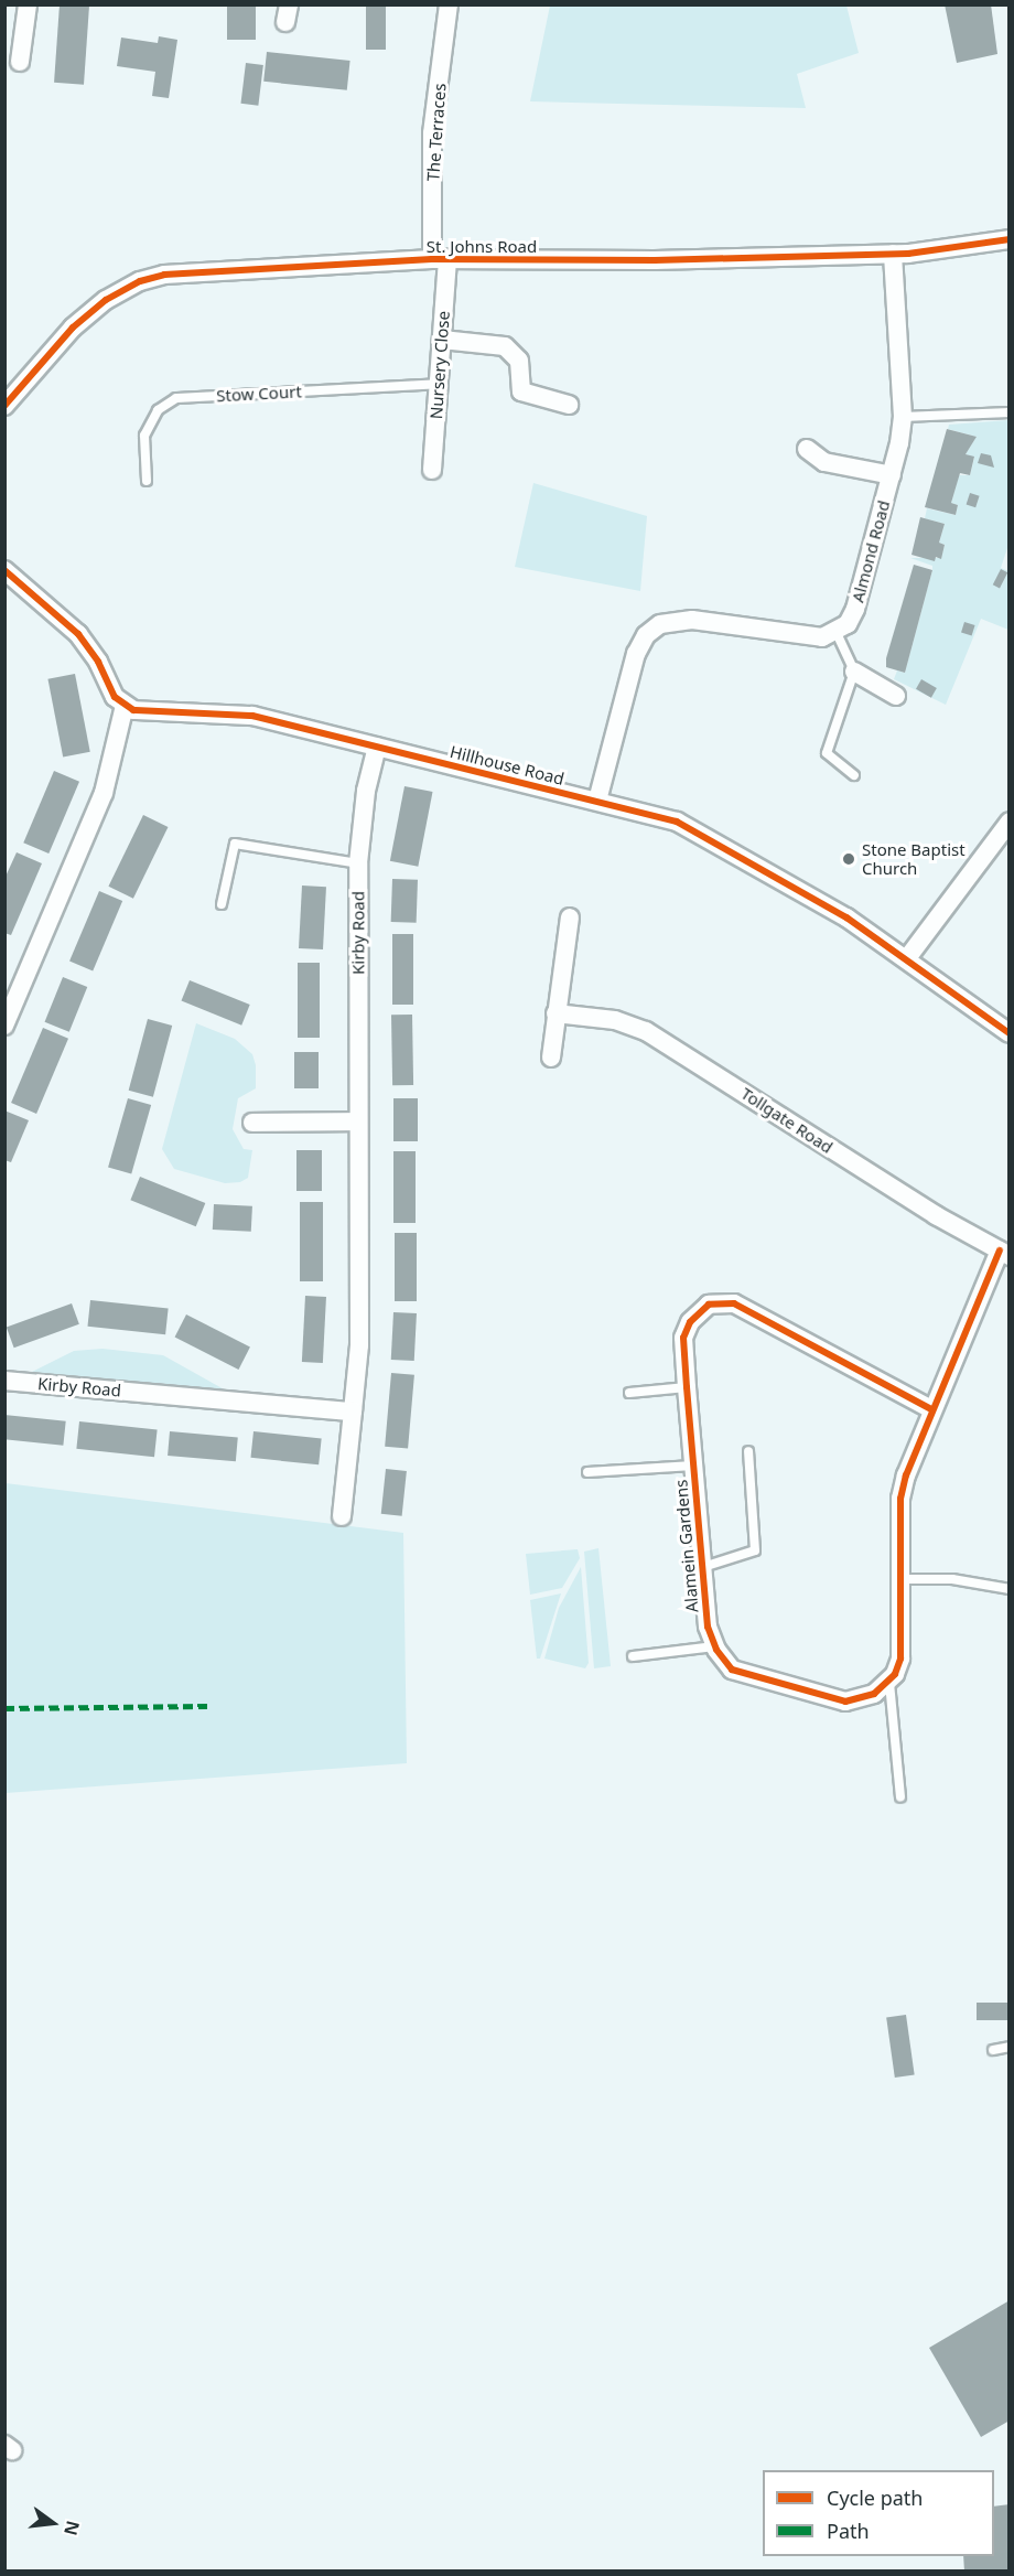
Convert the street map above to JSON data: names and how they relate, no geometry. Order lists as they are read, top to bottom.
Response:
{
  "streets": {
    "street": [
      "The Terraces",
      "St. Johns Road",
      "Nursery Close",
      "Almond Road",
      "Hillhouse Road",
      "Kirby Road",
      "Tollgate Road",
      "Alamein Gardens"
    ],
    "lane": ["Stow Court"]
  },
  "crossings": [
    ["The Terraces", "St. Johns Road"],
    ["The Terraces", "Nursery Close"],
    ["St. Johns Road", "Nursery Close"],
    ["St. Johns Road", "Almond Road"],
    ["Nursery Close", "Stow Court"],
    ["Hillhouse Road", "Kirby Road"]
  ],
  "places": ["Stone Baptist Church"],
  "legend": ["Cycle path", "Path"],
  "north": "right"
}
